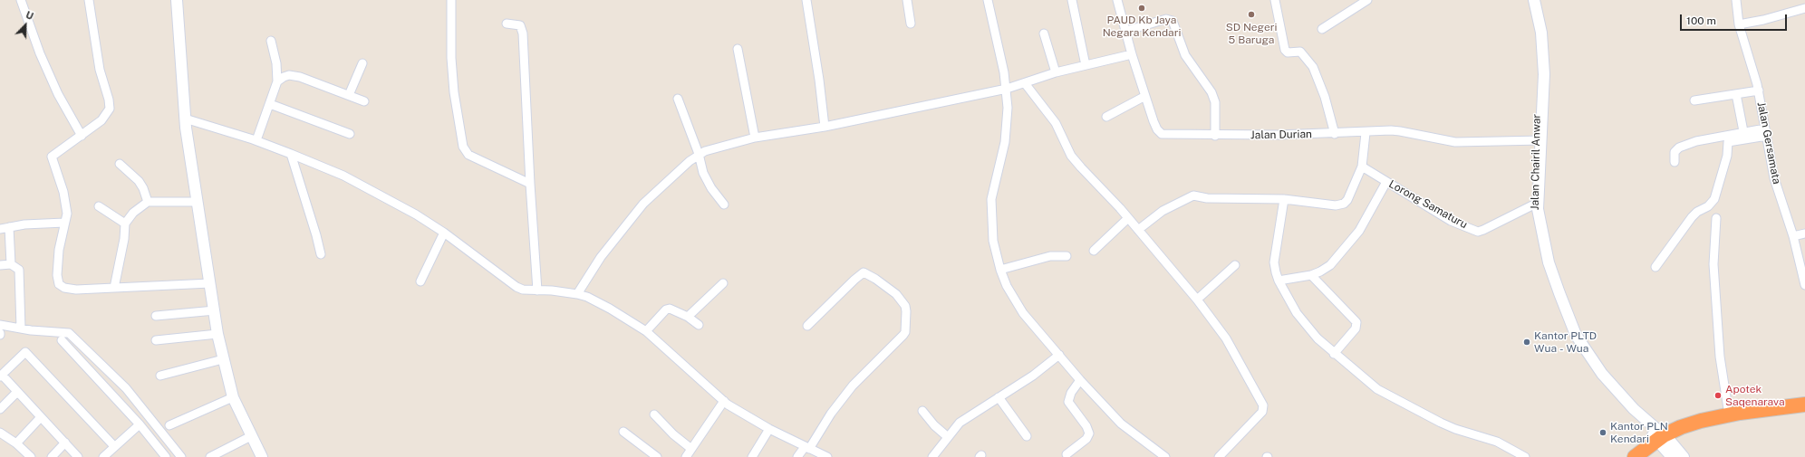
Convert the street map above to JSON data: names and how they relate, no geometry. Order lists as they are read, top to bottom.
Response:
{
  "streets": {
    "main road": ["Jalan Chairil Anwar"],
    "street": ["Jalan Durian", "Jalan Gersamata", "Lorong Samaturu"]
  },
  "crossings": [
    ["Jalan Durian", "Jalan Chairil Anwar"],
    ["Jalan Chairil Anwar", "Lorong Samaturu"]
  ],
  "places": [
    "PAUD Kb Jaya Negara Kendari",
    "SD Negeri 5 Baruga",
    "Kantor PLTD Wua - Wua",
    "Apotek Saqenarava",
    "Kantor PLN Kendari"
  ],
  "scale_bar": "100 m",
  "north": "top right"
}
